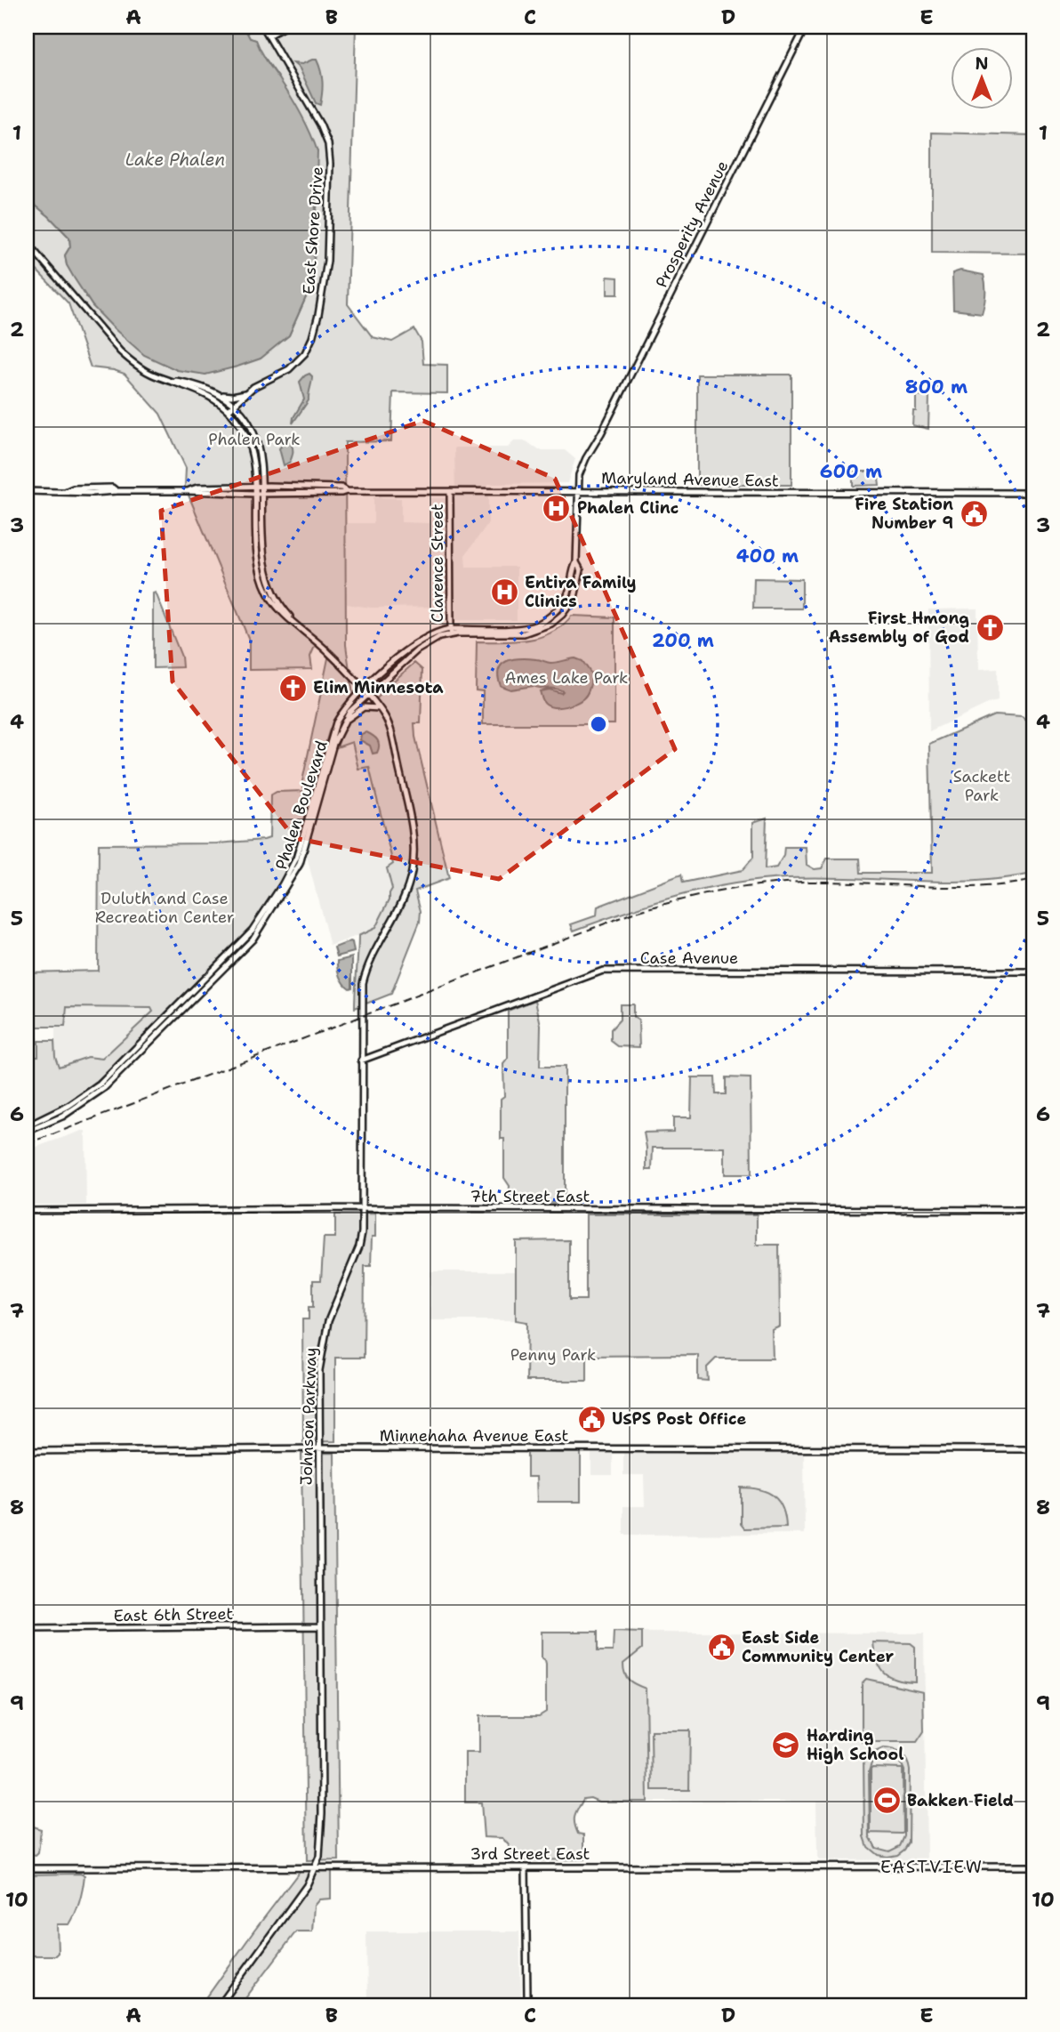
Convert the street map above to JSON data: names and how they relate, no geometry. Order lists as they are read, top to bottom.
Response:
{
  "streets": {
    "street": [
      "Prosperity Avenue",
      "East Shore Drive",
      "Maryland Avenue East",
      "Clarence Street",
      "Phalen Boulevard",
      "Case Avenue",
      "7th Street East",
      "Johnson Parkway",
      "Minnehaha Avenue East",
      "East 6th Street",
      "3rd Street East"
    ]
  },
  "crossings": [
    ["Prosperity Avenue", "Maryland Avenue East"],
    ["Prosperity Avenue", "Phalen Boulevard"],
    ["East Shore Drive", "Johnson Parkway"],
    ["Maryland Avenue East", "Clarence Street"],
    ["Maryland Avenue East", "Phalen Boulevard"],
    ["Maryland Avenue East", "Johnson Parkway"],
    ["Clarence Street", "Phalen Boulevard"],
    ["Phalen Boulevard", "Johnson Parkway"],
    ["Case Avenue", "Johnson Parkway"],
    ["7th Street East", "Johnson Parkway"],
    ["Johnson Parkway", "Minnehaha Avenue East"],
    ["Johnson Parkway", "East 6th Street"],
    ["Johnson Parkway", "3rd Street East"]
  ],
  "districts": ["EASTVIEW"],
  "water": ["Lake Phalen"],
  "parks": [
    "Phalen Park",
    "Ames Lake Park",
    "Sackett Park",
    "Duluth and Case Recreation Center",
    "Penny Park"
  ],
  "places": {
    "hospital": ["Phalen Clinc", "Entira Family Clinics"],
    "public building": ["Fire Station Number 9", "USPS Post Office", "East Side Community Center"],
    "church": ["First Hmong Assembly of God", "Elim Minnesota"],
    "school or university": ["Harding High School"],
    "sports": ["Bakken Field"]
  },
  "north": "top",
  "grid": {
    "columns": [
      "A",
      "B",
      "C",
      "D",
      "E"
    ],
    "rows": [
      "1",
      "2",
      "3",
      "4",
      "5",
      "6",
      "7",
      "8",
      "9",
      "10"
    ]
  },
  "rings": [
    "800 m",
    "600 m",
    "400 m",
    "200 m"
  ]
}
